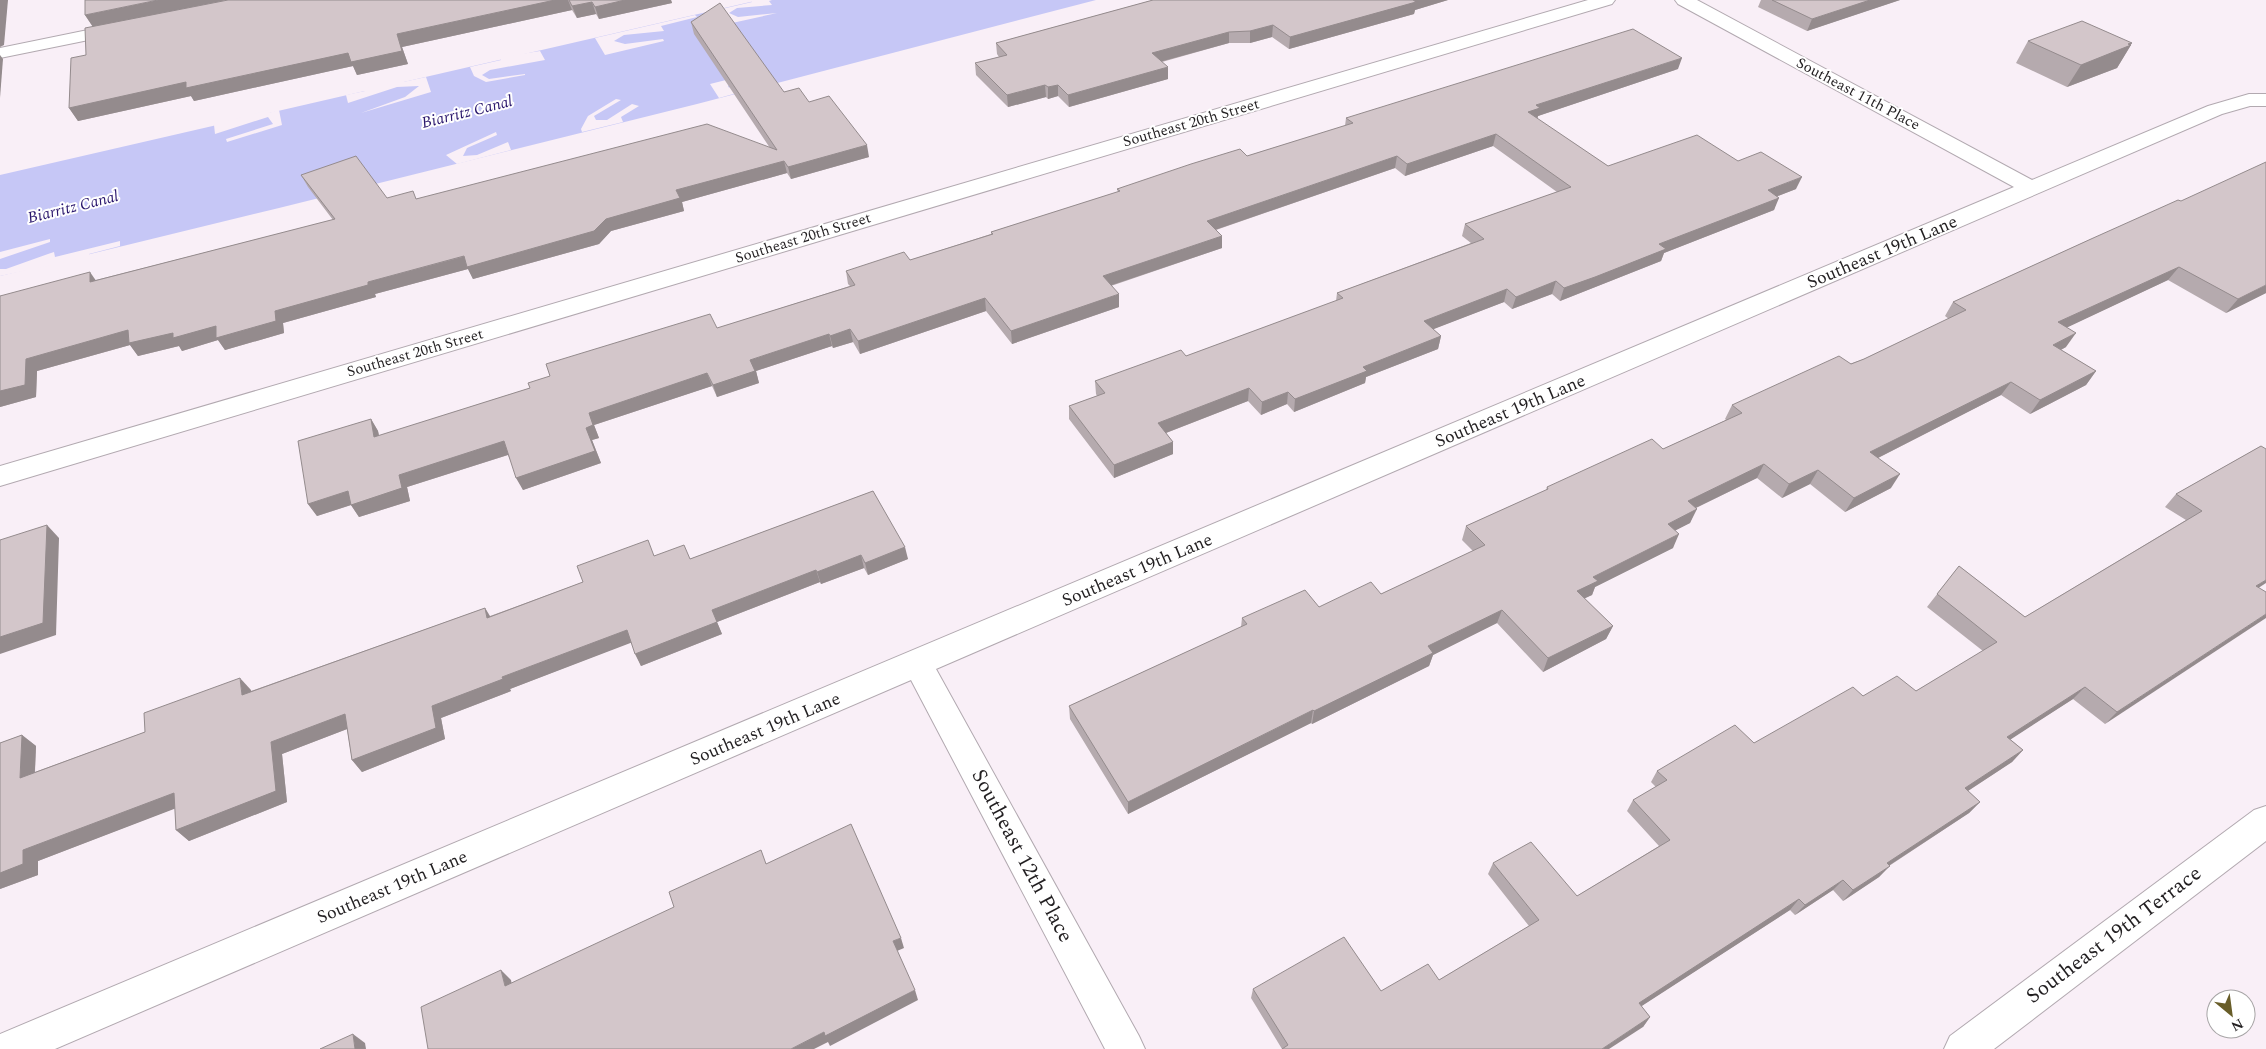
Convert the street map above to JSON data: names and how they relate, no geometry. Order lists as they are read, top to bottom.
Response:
{
  "streets": {
    "street": [
      "Southeast 11th Place",
      "Southeast 20th Street",
      "Southeast 19th Lane",
      "Southeast 12th Place",
      "Southeast 19th Terrace"
    ]
  },
  "crossings": [
    ["Southeast 11th Place", "Southeast 19th Lane"],
    ["Southeast 19th Lane", "Southeast 12th Place"]
  ],
  "water": ["Biarritz Canal"],
  "north": "bottom right"
}
